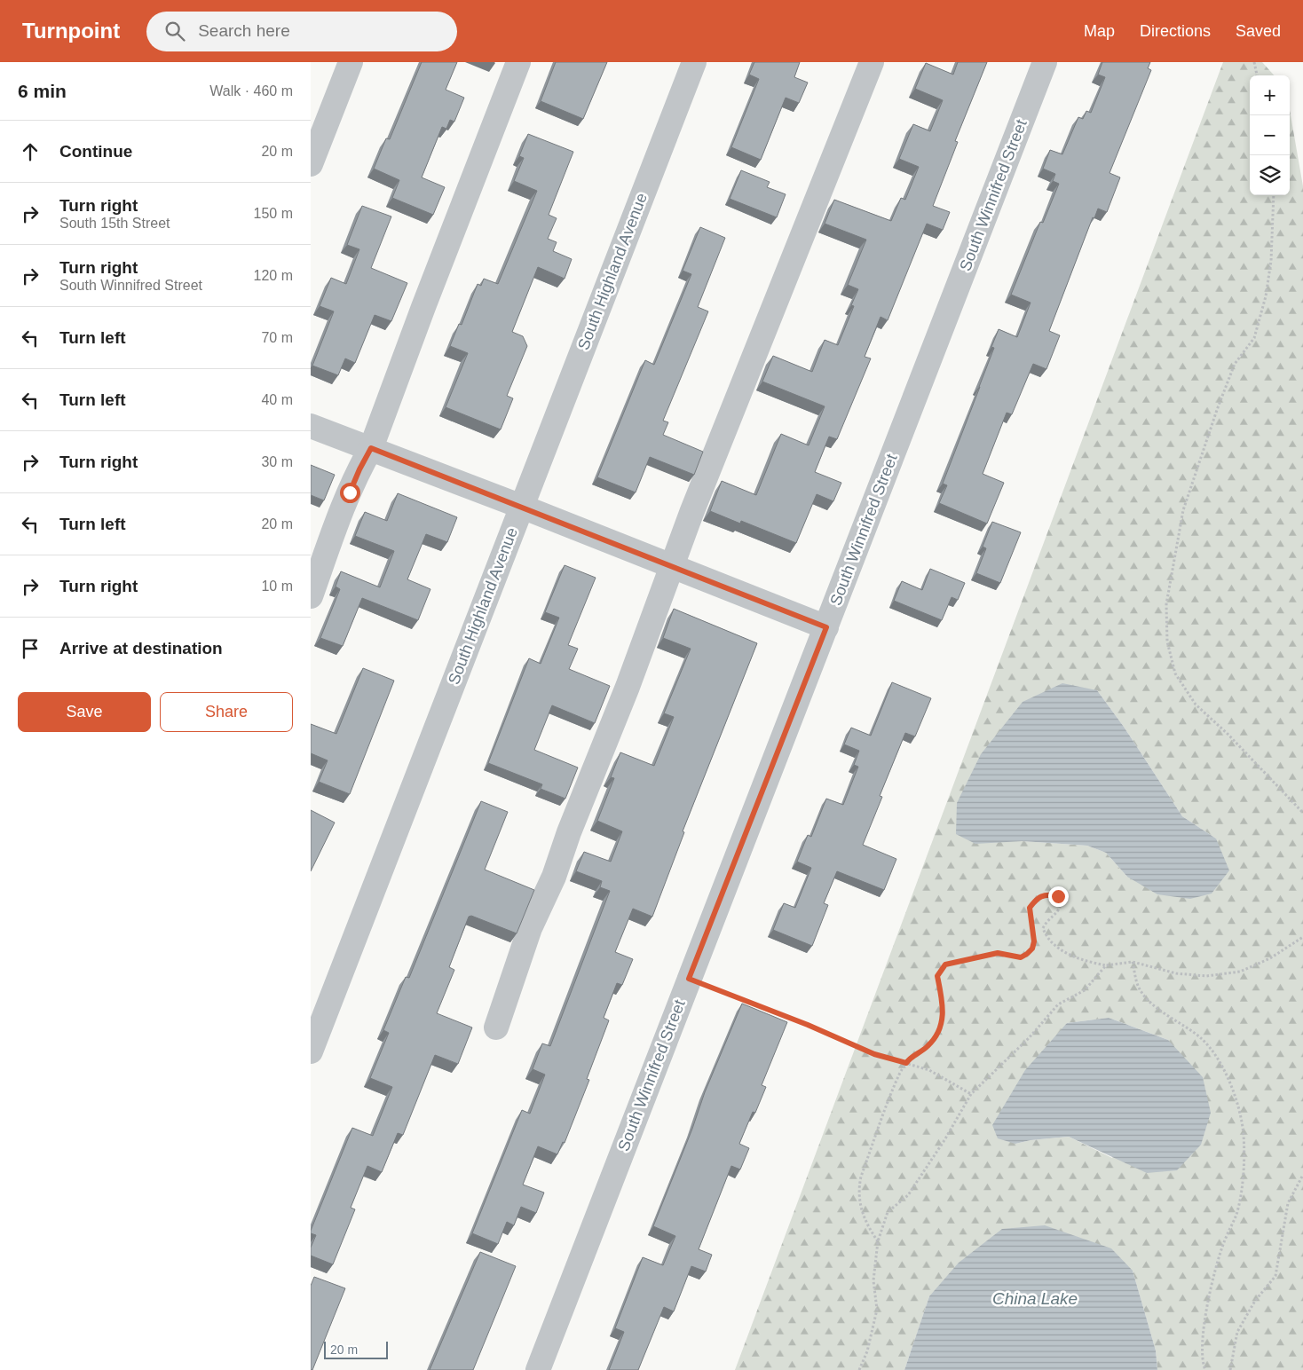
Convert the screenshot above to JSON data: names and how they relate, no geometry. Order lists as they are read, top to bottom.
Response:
{
  "streets": {
    "street": ["South Winnifred Street", "South Highland Avenue"]
  },
  "water": ["China Lake"],
  "scale_bar": "20 m",
  "page": {
    "header": "Turnpoint",
    "search": "Search here",
    "nav": ["Map", "Directions", "Saved"],
    "heading": ["6 min", "Walk · 460 m"],
    "map_buttons": ["+", "−"],
    "list": [
      ["Continue", "20 m"],
      ["Turn right", "South 15th Street", "150 m"],
      ["Turn right", "South Winnifred Street", "120 m"],
      ["Turn left", "70 m"],
      ["Turn left", "40 m"],
      ["Turn right", "30 m"],
      ["Turn left", "20 m"],
      ["Turn right", "10 m"],
      "Arrive at destination"
    ],
    "buttons": ["Save", "Share"],
    "scale": "20 m"
  }
}
